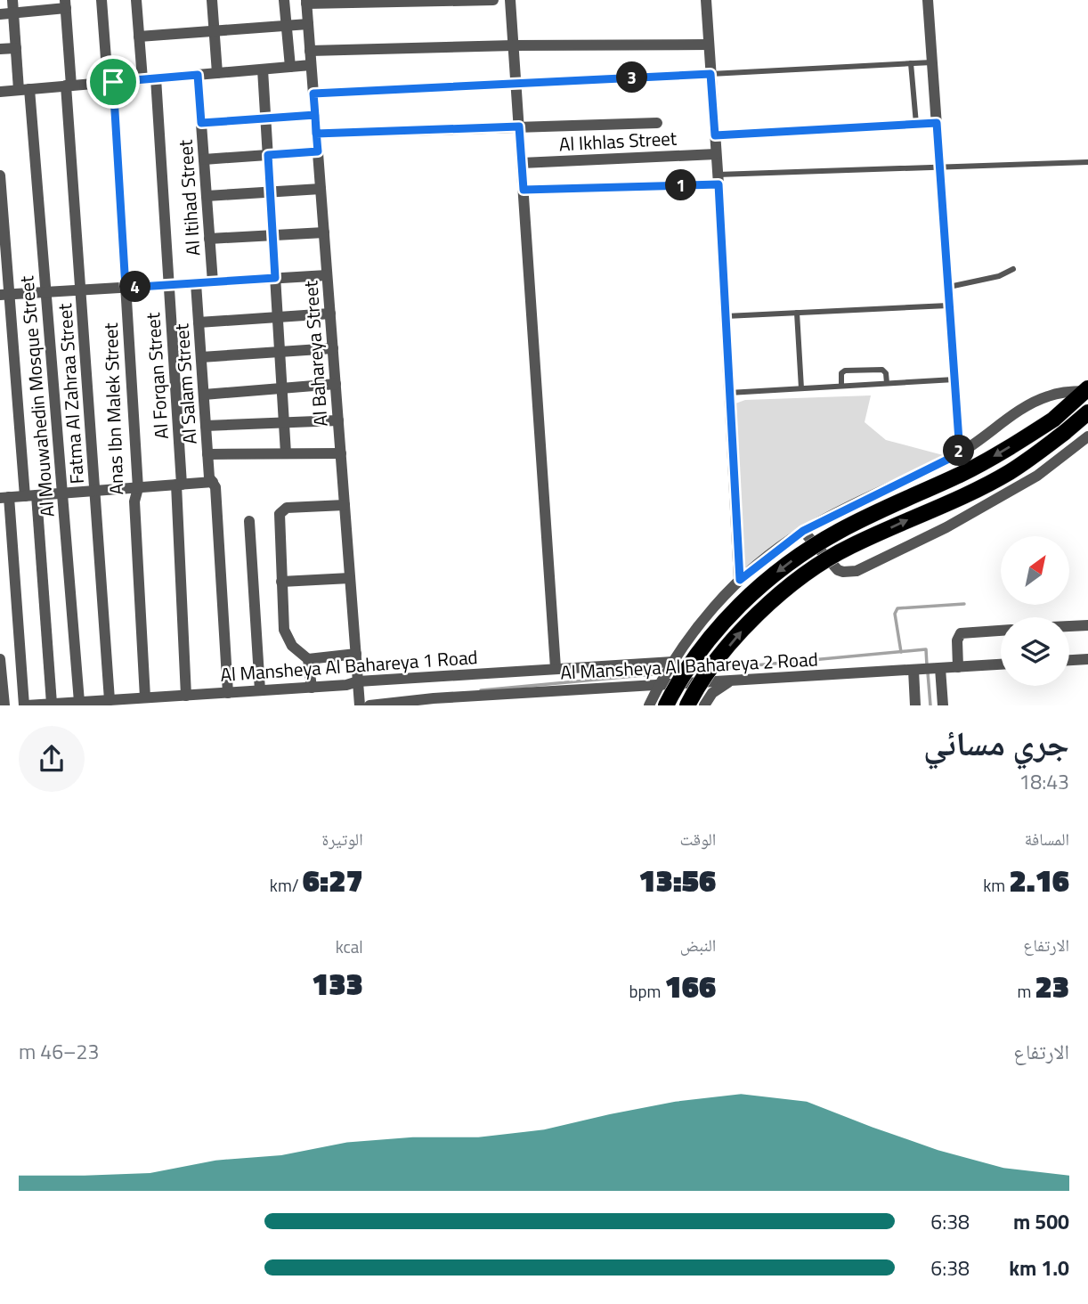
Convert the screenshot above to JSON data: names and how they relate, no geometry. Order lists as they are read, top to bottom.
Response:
{
  "streets": {
    "street": [
      "Al Ikhlas Street",
      "Al Itihad Street",
      "Al Bahareya Street",
      "Al Forqan Street",
      "Al Salam Street",
      "Fatma Al Zahraa Street",
      "Al Mouwahedin Mosque Street",
      "Anas Ibn Malek Street",
      "Al Mansheya Al Bahareya 1 Road",
      "Al Mansheya Al Bahareya 2 Road"
    ]
  },
  "crossings": [
    ["Al Bahareya Street", "Al Mansheya Al Bahareya 1 Road"],
    ["Al Forqan Street", "Al Mansheya Al Bahareya 1 Road"],
    ["Al Salam Street", "Al Mansheya Al Bahareya 1 Road"],
    ["Fatma Al Zahraa Street", "Al Mansheya Al Bahareya 1 Road"],
    ["Al Mouwahedin Mosque Street", "Al Mansheya Al Bahareya 1 Road"],
    ["Anas Ibn Malek Street", "Al Mansheya Al Bahareya 1 Road"]
  ],
  "north": "top right",
  "page": {
    "pins": [
      "3",
      "1",
      "4",
      "2"
    ],
    "heading": ["جري مسائي", "18:43"],
    "stats": [
      ["المسافة", "2.16 km"],
      ["الوقت", "13:56"],
      ["الوتيرة", "6:27 /km"],
      ["الارتفاع", "23 m"],
      ["النبض", "166 bpm"],
      ["kcal", "133"]
    ],
    "chart": ["الارتفاع", "23–46 m"],
    "list": [
      {
        "name": "500 m",
        "note": "6:38"
      },
      {
        "name": "1.0 km",
        "note": "6:38"
      }
    ]
  }
}
